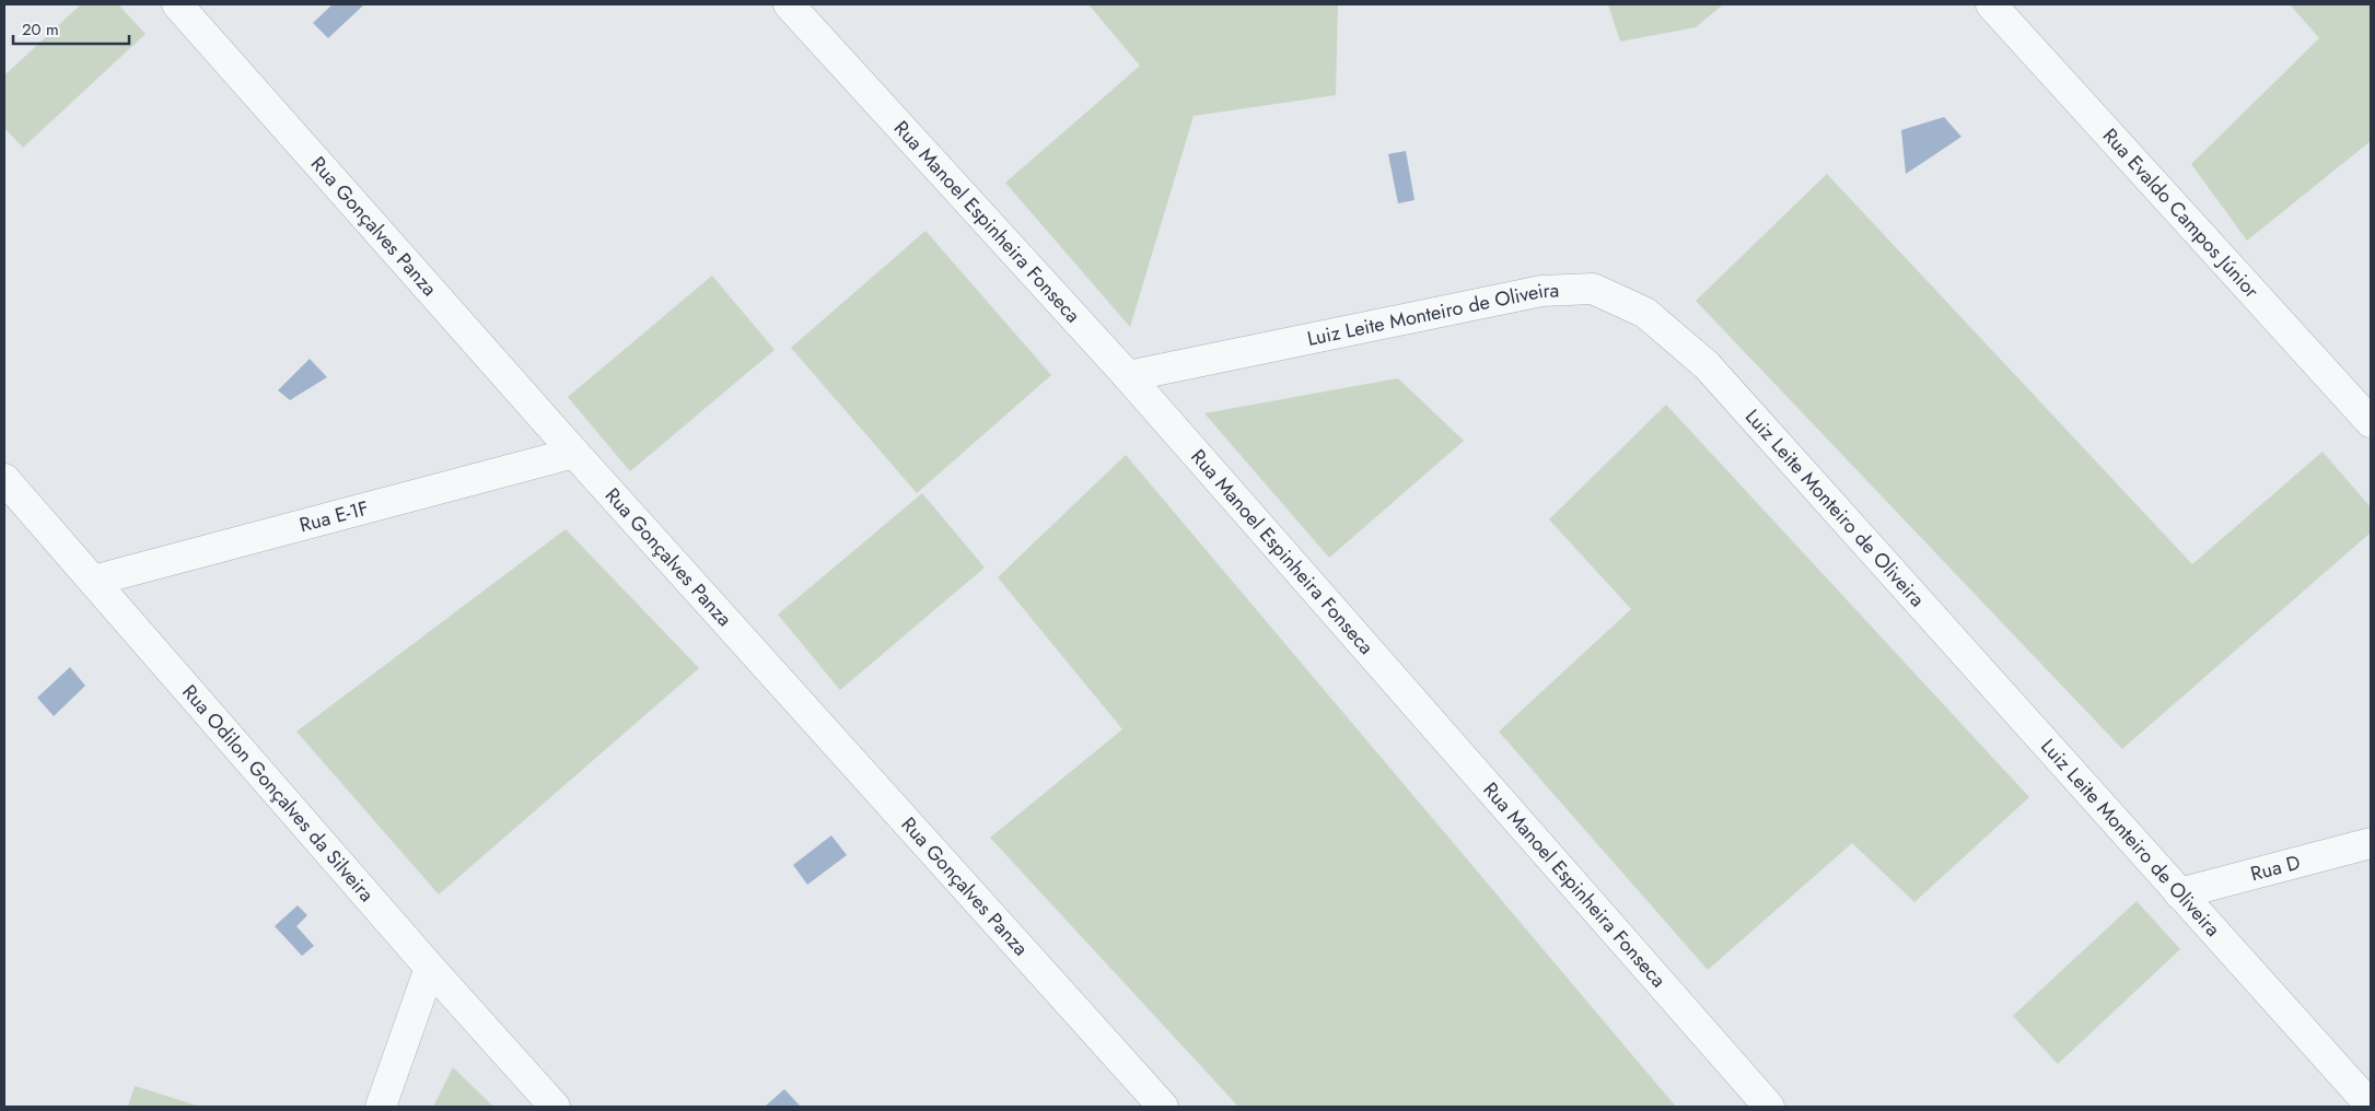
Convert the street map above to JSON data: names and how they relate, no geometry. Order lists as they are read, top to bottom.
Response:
{
  "streets": {
    "street": [
      "Rua Evaldo Campos Júnior",
      "Rua Manoel Espinheira Fonseca",
      "Rua Gonçalves Panza",
      "Luiz Leite Monteiro de Oliveira",
      "Rua E-1F",
      "Rua Odilon Gonçalves da Silveira",
      "Rua D"
    ]
  },
  "crossings": [
    ["Rua Manoel Espinheira Fonseca", "Luiz Leite Monteiro de Oliveira"],
    ["Rua Gonçalves Panza", "Rua E-1F"],
    ["Luiz Leite Monteiro de Oliveira", "Rua D"],
    ["Rua E-1F", "Rua Odilon Gonçalves da Silveira"]
  ],
  "scale_bar": "20 m"
}
